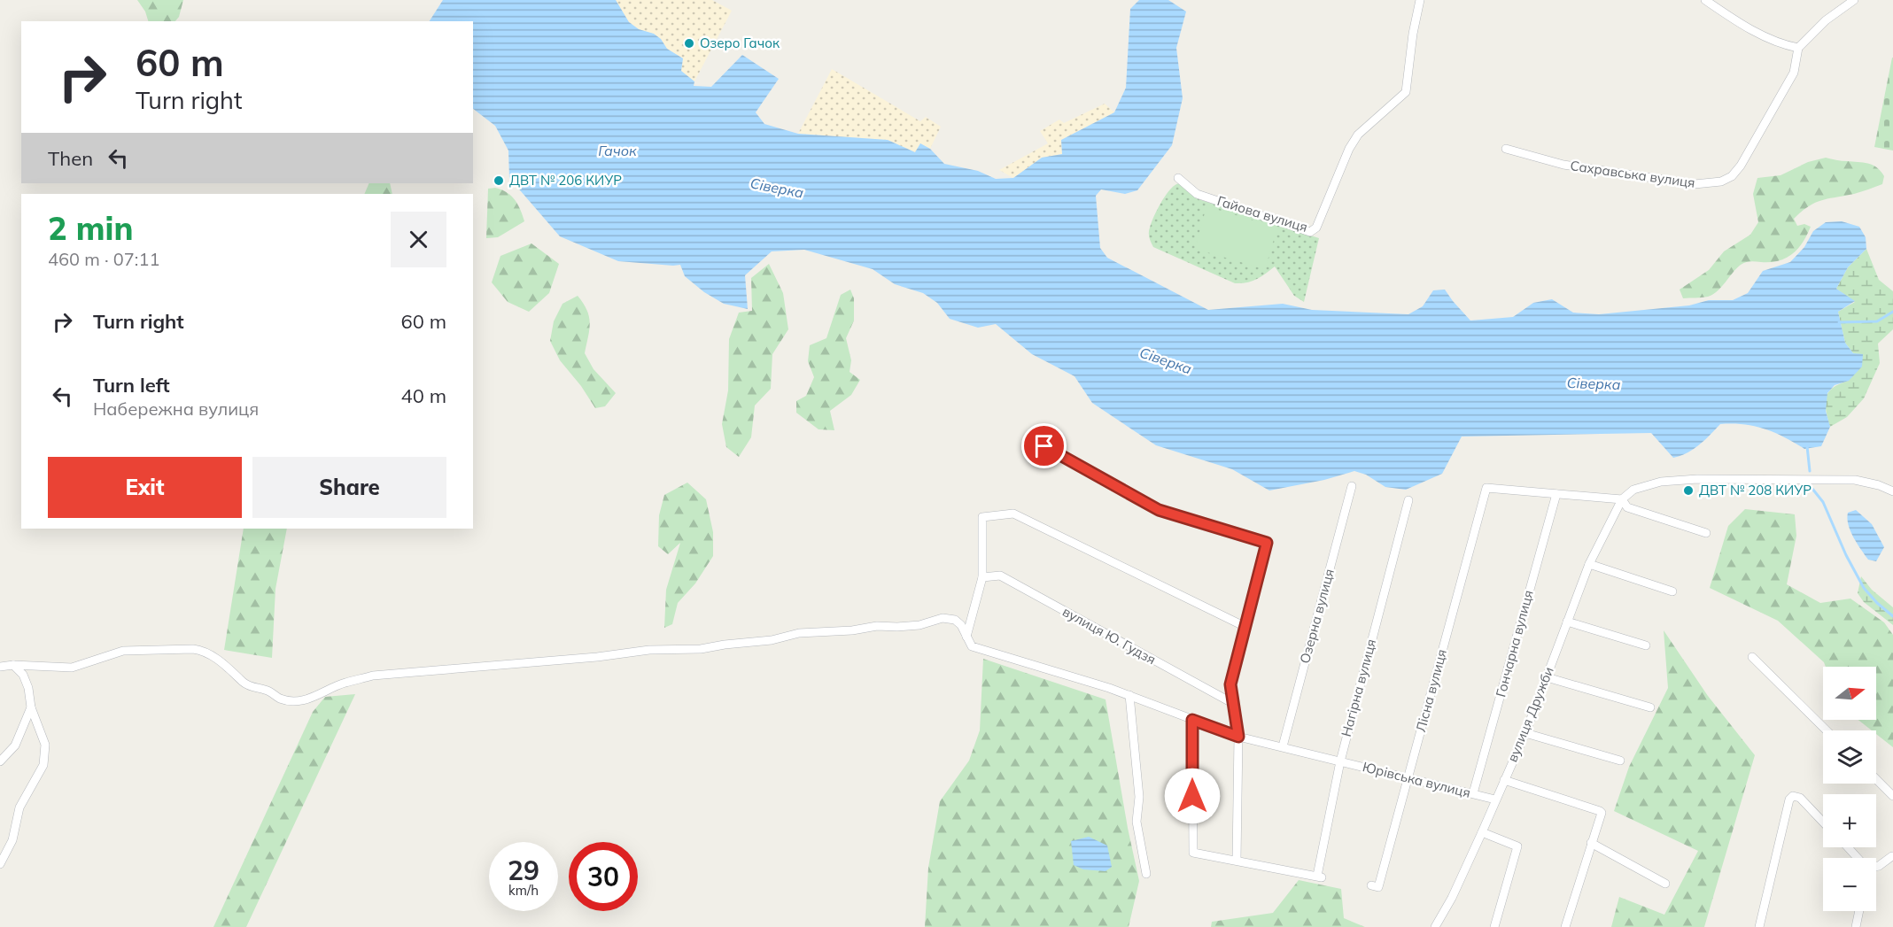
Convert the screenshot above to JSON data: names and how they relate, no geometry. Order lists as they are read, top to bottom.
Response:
{
  "streets": {
    "street": [
      "Сахравська вулиця",
      "Гайова вулиця",
      "Озерна вулиця",
      "вулиця Ю. Гудзя",
      "Гончарна вулиця",
      "Нагірна вулиця",
      "Лісна вулиця",
      "вулиця Дружби",
      "Юрівська вулиця"
    ]
  },
  "crossings": [
    ["Озерна вулиця", "Юрівська вулиця"],
    ["Гончарна вулиця", "Лісна вулиця"],
    ["Гончарна вулиця", "Юрівська вулиця"],
    ["Нагірна вулиця", "Юрівська вулиця"],
    ["Лісна вулиця", "Юрівська вулиця"],
    ["вулиця Дружби", "Юрівська вулиця"]
  ],
  "water": ["Гачок", "Сіверка"],
  "places": ["Озеро Гачок", "ДВТ № 206 КИУР", "ДВТ № 208 КИУР"],
  "north": "right",
  "page": {
    "turn": ["60 m", "Turn right"],
    "then": "Then",
    "heading": ["2 min", "460 m · 07:11"],
    "list": [
      {
        "name": "Turn right",
        "value": "60 m"
      },
      {
        "name": "Turn left",
        "note": "Набережна вулиця",
        "value": "40 m"
      }
    ],
    "buttons": ["Exit", "Share"],
    "map_buttons": ["+", "−"],
    "speed": "29 km/h",
    "limit": "30"
  }
}
